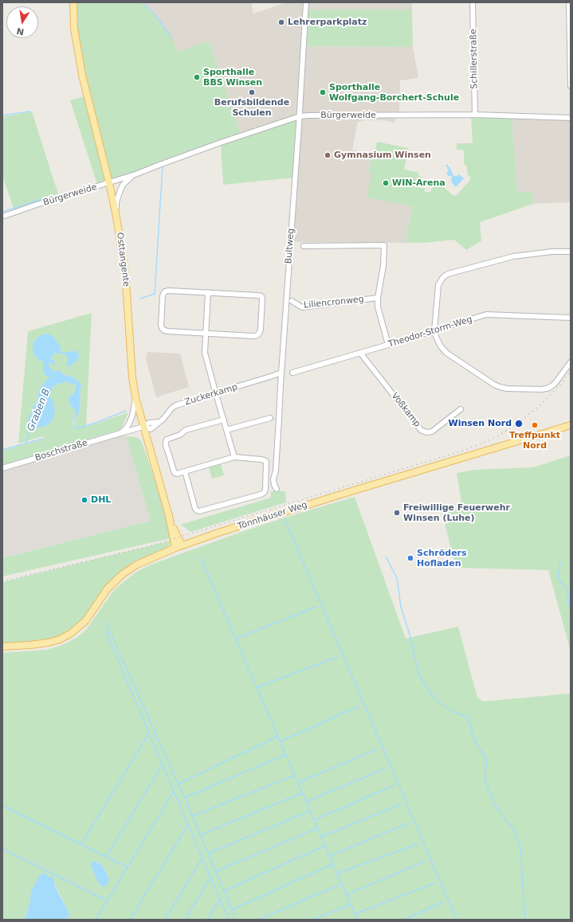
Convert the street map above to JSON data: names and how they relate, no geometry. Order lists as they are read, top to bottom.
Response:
{
  "streets": {
    "main road": ["Osttangente", "Tönnhäuser Weg"],
    "street": [
      "Schillerstraße",
      "Bürgerweide",
      "Bultweg",
      "Liliencronweg",
      "Theodor-Storm-Weg",
      "Zuckerkamp",
      "Voßkamp",
      "Boschstraße"
    ]
  },
  "crossings": [
    ["Schillerstraße", "Bürgerweide"],
    ["Bürgerweide", "Bultweg"],
    ["Bürgerweide", "Osttangente"],
    ["Bultweg", "Zuckerkamp"],
    ["Osttangente", "Zuckerkamp"],
    ["Osttangente", "Boschstraße"],
    ["Osttangente", "Tönnhäuser Weg"],
    ["Theodor-Storm-Weg", "Voßkamp"],
    ["Zuckerkamp", "Boschstraße"]
  ],
  "water": ["Graben B"],
  "places": [
    "Lehrerparkplatz",
    "Sporthalle BBS Winsen",
    "Berufsbildende Schulen",
    "Sporthalle Wolfgang-Borchert-Schule",
    "Gymnasium Winsen",
    "WIN-Arena",
    "Winsen Nord",
    "Treffpunkt Nord",
    "DHL",
    "Freiwillige Feuerwehr Winsen (Luhe)",
    "Schröders Hofladen"
  ],
  "north": "bottom"
}
